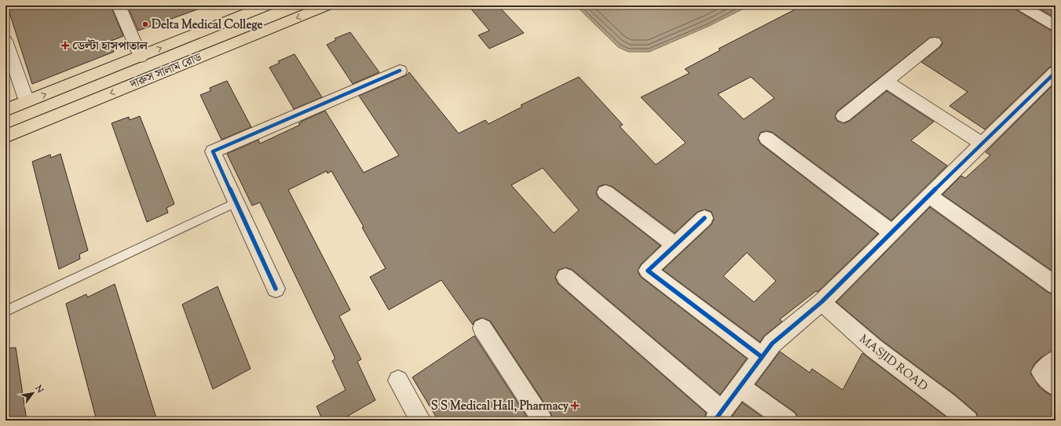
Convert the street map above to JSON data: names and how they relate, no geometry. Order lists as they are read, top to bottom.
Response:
{
  "streets": {
    "main road": ["দারুস সালাম রোড"],
    "street": ["MASJID ROAD"]
  },
  "places": {
    "other": ["Delta Medical College"],
    "health": ["ডেল্টা হাসপাতাল", "S S Medical Hall, Pharmacy"]
  },
  "north": "top right"
}
